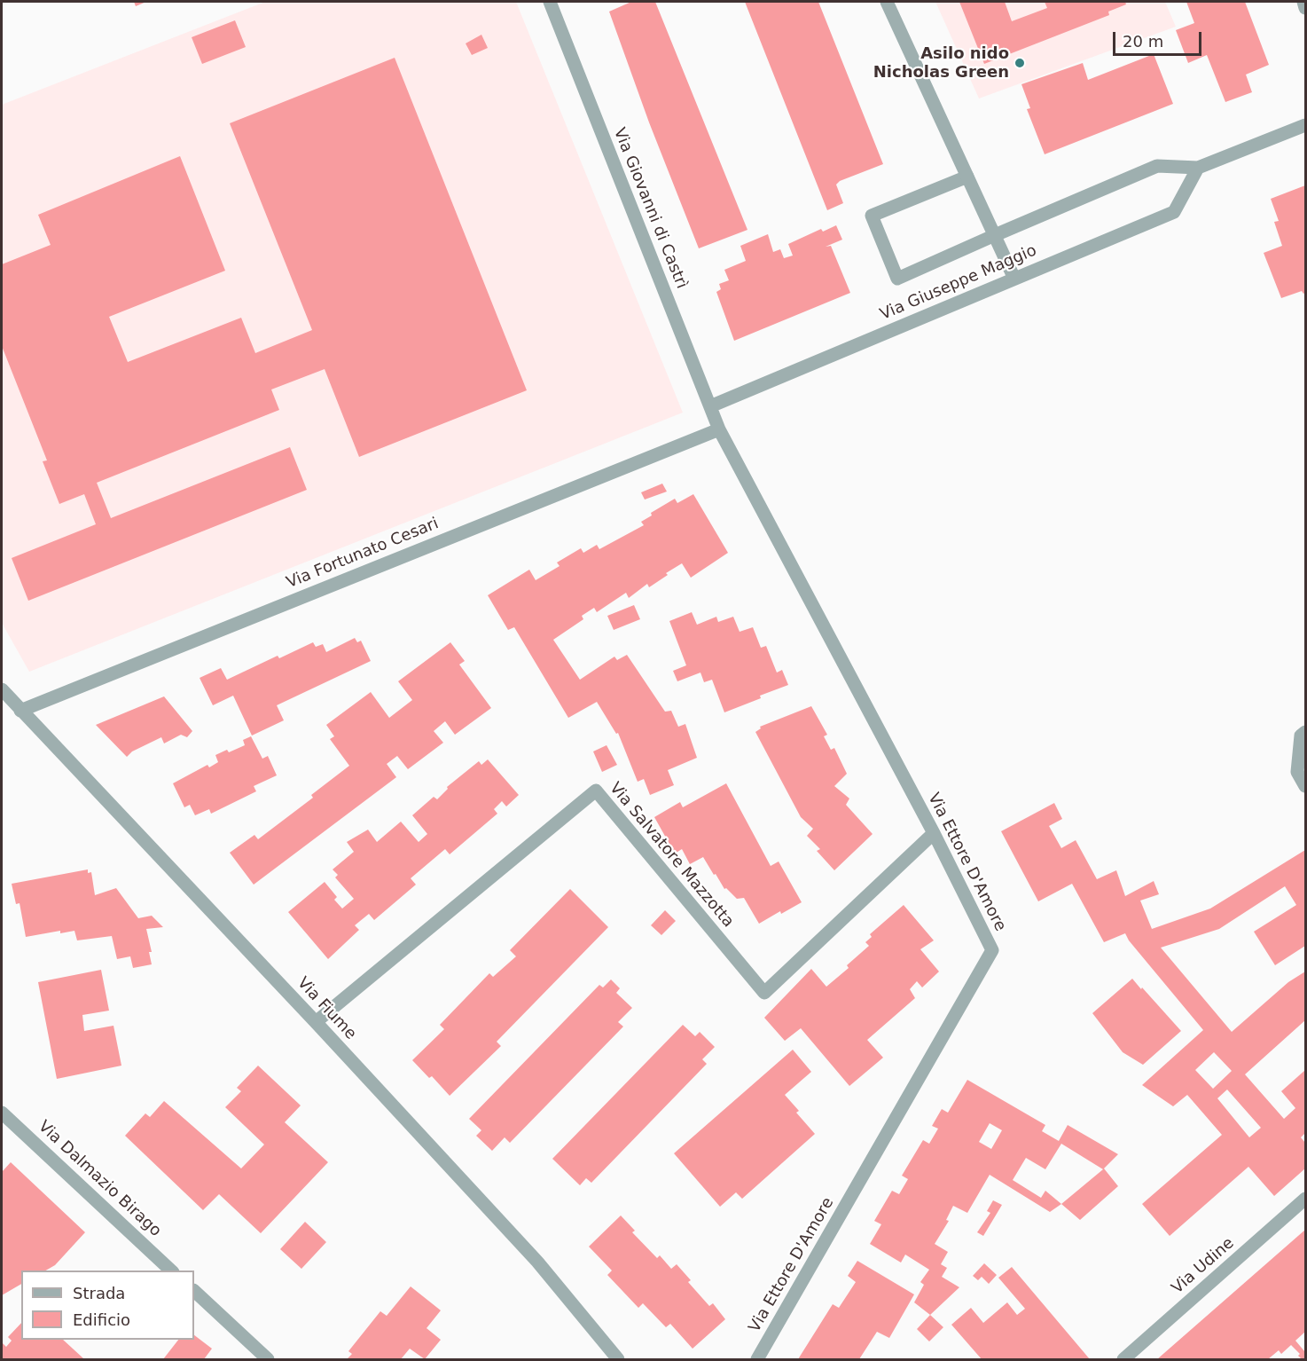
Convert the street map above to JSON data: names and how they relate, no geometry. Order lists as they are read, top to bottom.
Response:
{
  "streets": {
    "street": [
      "Via Giovanni di Castrì",
      "Via Giuseppe Maggio",
      "Via Fortunato Cesari",
      "Via Salvatore Mazzotta",
      "Via Ettore D'Amore",
      "Via Fiume",
      "Via Dalmazio Birago",
      "Via Udine"
    ]
  },
  "crossings": [
    ["Via Giovanni di Castrì", "Via Giuseppe Maggio"],
    ["Via Giovanni di Castrì", "Via Fortunato Cesari"],
    ["Via Giovanni di Castrì", "Via Ettore D'Amore"],
    ["Via Fortunato Cesari", "Via Ettore D'Amore"],
    ["Via Fortunato Cesari", "Via Fiume"],
    ["Via Salvatore Mazzotta", "Via Ettore D'Amore"],
    ["Via Salvatore Mazzotta", "Via Fiume"]
  ],
  "places": ["Asilo nido Nicholas Green"],
  "legend": ["Strada", "Edificio"],
  "scale_bar": "20 m"
}
